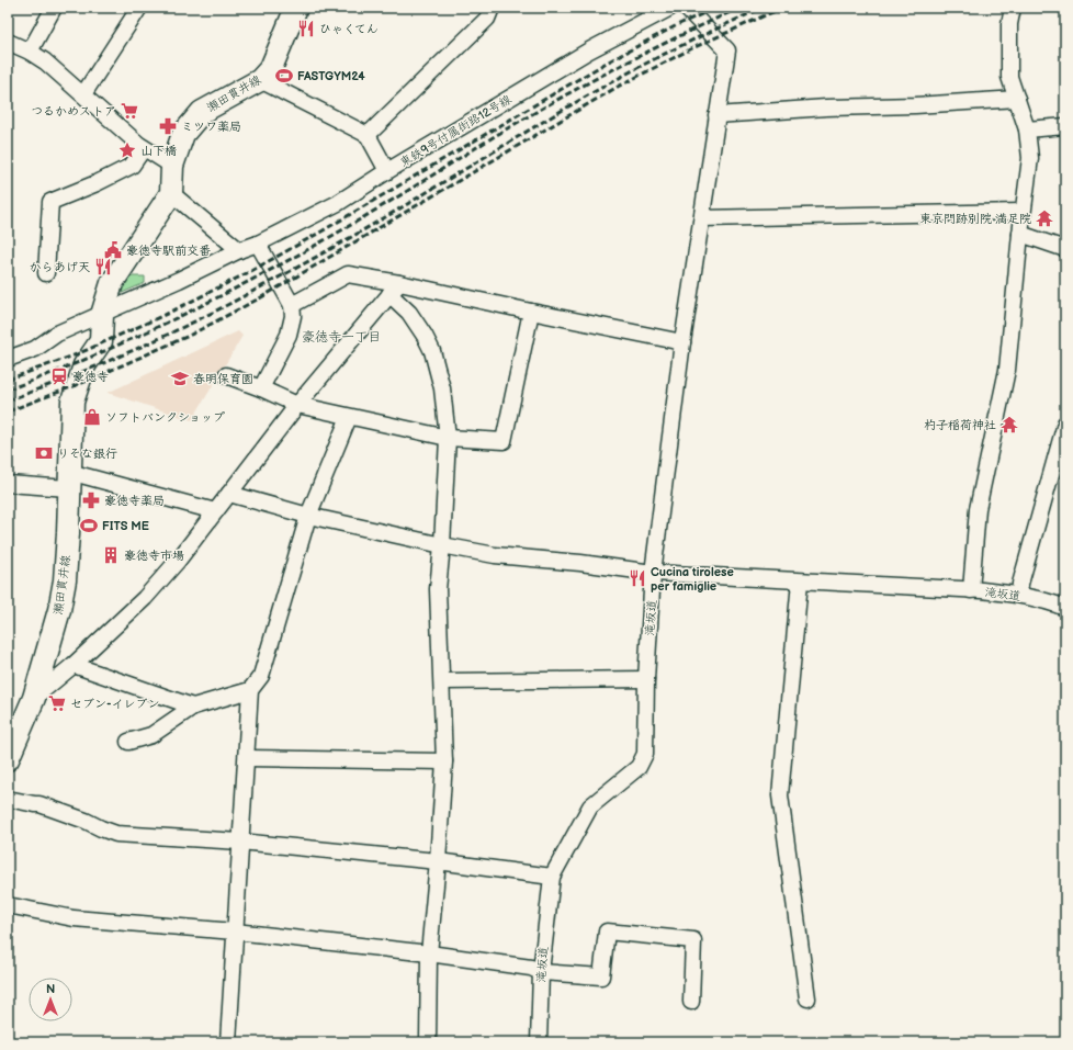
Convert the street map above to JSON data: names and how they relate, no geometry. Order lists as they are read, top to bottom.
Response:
{
  "streets": {
    "main road": ["瀬田貫井線"],
    "street": ["東鉄9号付属街路12号線", "滝坂道"]
  },
  "crossings": [
    ["瀬田貫井線", "東鉄9号付属街路12号線"]
  ],
  "districts": ["豪徳寺一丁目"],
  "places": {
    "restaurant": ["ひゃくてん", "からあげ天", "Cucina tirolese per famiglie"],
    "sports": ["FASTGYM24", "FITS ME"],
    "supermarket": ["つるかめストア", "セブン-イレブン"],
    "pharmacy": ["ミツワ薬局", "豪徳寺薬局"],
    "place": ["山下橋"],
    "temple": ["東京門跡別院 満足院", "杓子稲荷神社"],
    "public building": ["豪徳寺駅前交番"],
    "station": ["豪徳寺"],
    "school or university": ["春明保育園"],
    "shop": ["ソフトバンクショップ"],
    "bank": ["りそな銀行"],
    "building": ["豪徳寺市場"]
  },
  "north": "top"
}
